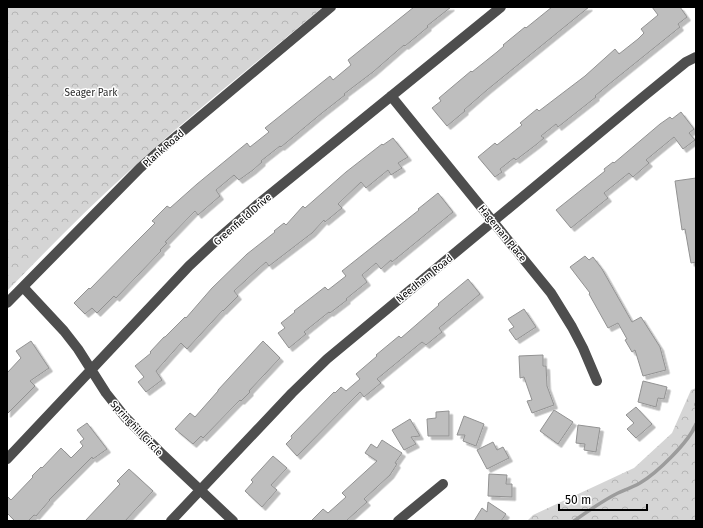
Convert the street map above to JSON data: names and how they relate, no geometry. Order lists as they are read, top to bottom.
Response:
{
  "streets": {
    "street": [
      "Plank Road",
      "Greenfield Drive",
      "Hageman Place",
      "Needham Road",
      "Springhill Circle"
    ]
  },
  "crossings": [
    ["Plank Road", "Springhill Circle"],
    ["Greenfield Drive", "Hageman Place"],
    ["Greenfield Drive", "Springhill Circle"],
    ["Hageman Place", "Needham Road"],
    ["Needham Road", "Springhill Circle"]
  ],
  "parks": ["Seager Park"],
  "scale_bar": "50 m"
}
